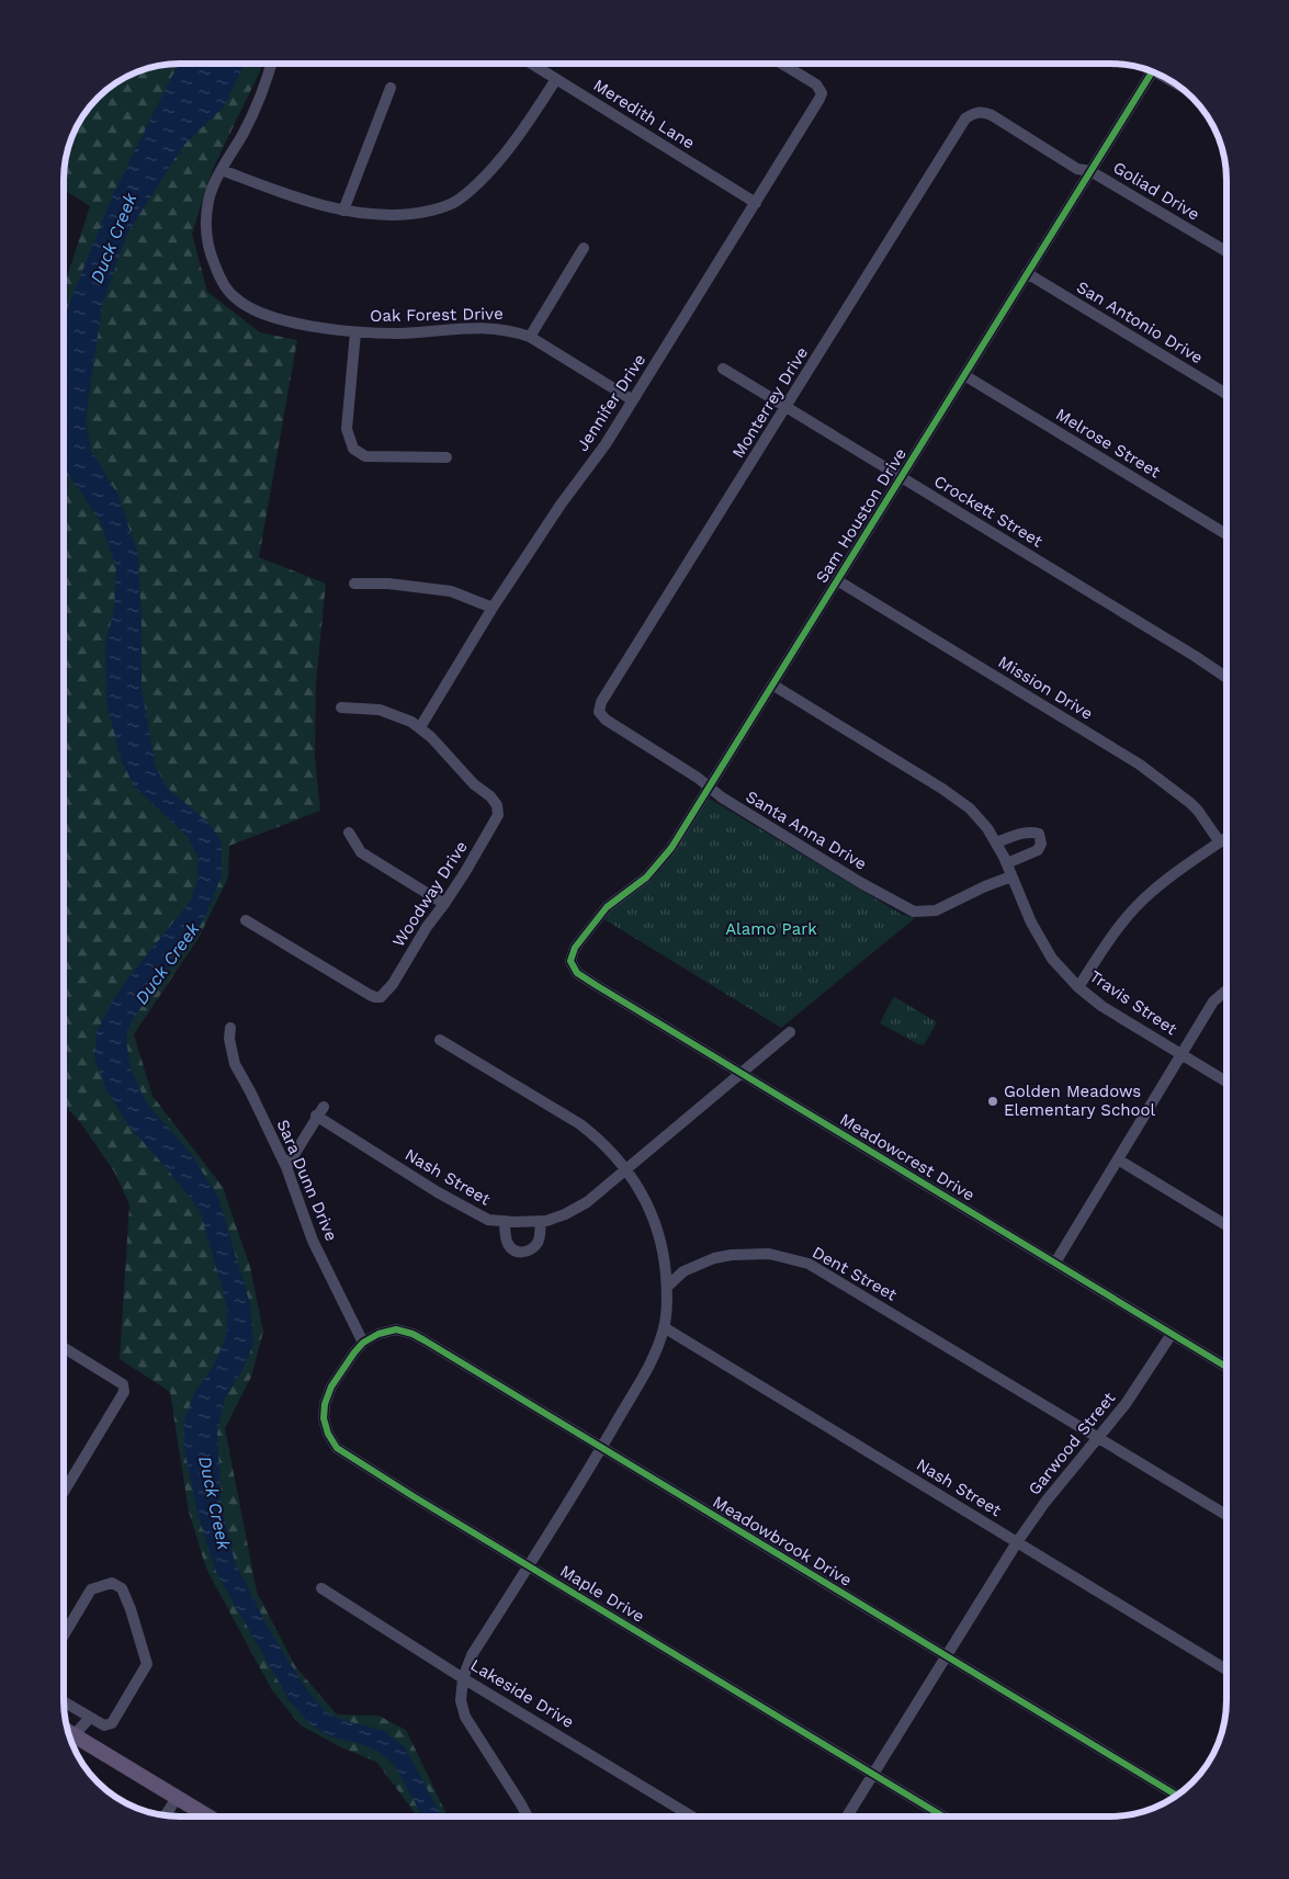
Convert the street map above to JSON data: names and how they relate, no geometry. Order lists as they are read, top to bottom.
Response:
{
  "streets": {
    "street": [
      "Meredith Lane",
      "Goliad Drive",
      "Oak Forest Drive",
      "San Antonio Drive",
      "Jennifer Drive",
      "Monterrey Drive",
      "Melrose Street",
      "Crockett Street",
      "Sam Houston Drive",
      "Mission Drive",
      "Santa Anna Drive",
      "Woodway Drive",
      "Travis Street",
      "Meadowcrest Drive",
      "Nash Street",
      "Sara Dunn Drive",
      "Dent Street",
      "Garwood Street",
      "Meadowbrook Drive",
      "Maple Drive",
      "Lakeside Drive"
    ]
  },
  "crossings": [
    ["Meredith Lane", "Jennifer Drive"],
    ["Goliad Drive", "Monterrey Drive"],
    ["Goliad Drive", "Sam Houston Drive"],
    ["Oak Forest Drive", "Jennifer Drive"],
    ["San Antonio Drive", "Sam Houston Drive"],
    ["Jennifer Drive", "Woodway Drive"],
    ["Monterrey Drive", "Crockett Street"],
    ["Monterrey Drive", "Santa Anna Drive"],
    ["Melrose Street", "Sam Houston Drive"],
    ["Crockett Street", "Sam Houston Drive"],
    ["Sam Houston Drive", "Mission Drive"],
    ["Sam Houston Drive", "Santa Anna Drive"],
    ["Sam Houston Drive", "Travis Street"],
    ["Sam Houston Drive", "Meadowcrest Drive"],
    ["Santa Anna Drive", "Travis Street"],
    ["Meadowcrest Drive", "Nash Street"],
    ["Meadowcrest Drive", "Garwood Street"],
    ["Nash Street", "Sara Dunn Drive"],
    ["Nash Street", "Garwood Street"],
    ["Sara Dunn Drive", "Meadowbrook Drive"],
    ["Sara Dunn Drive", "Maple Drive"],
    ["Dent Street", "Garwood Street"],
    ["Garwood Street", "Meadowbrook Drive"],
    ["Garwood Street", "Maple Drive"],
    ["Meadowbrook Drive", "Maple Drive"]
  ],
  "water": ["Duck Creek"],
  "parks": ["Alamo Park"],
  "places": ["Golden Meadows Elementary School"]
}
